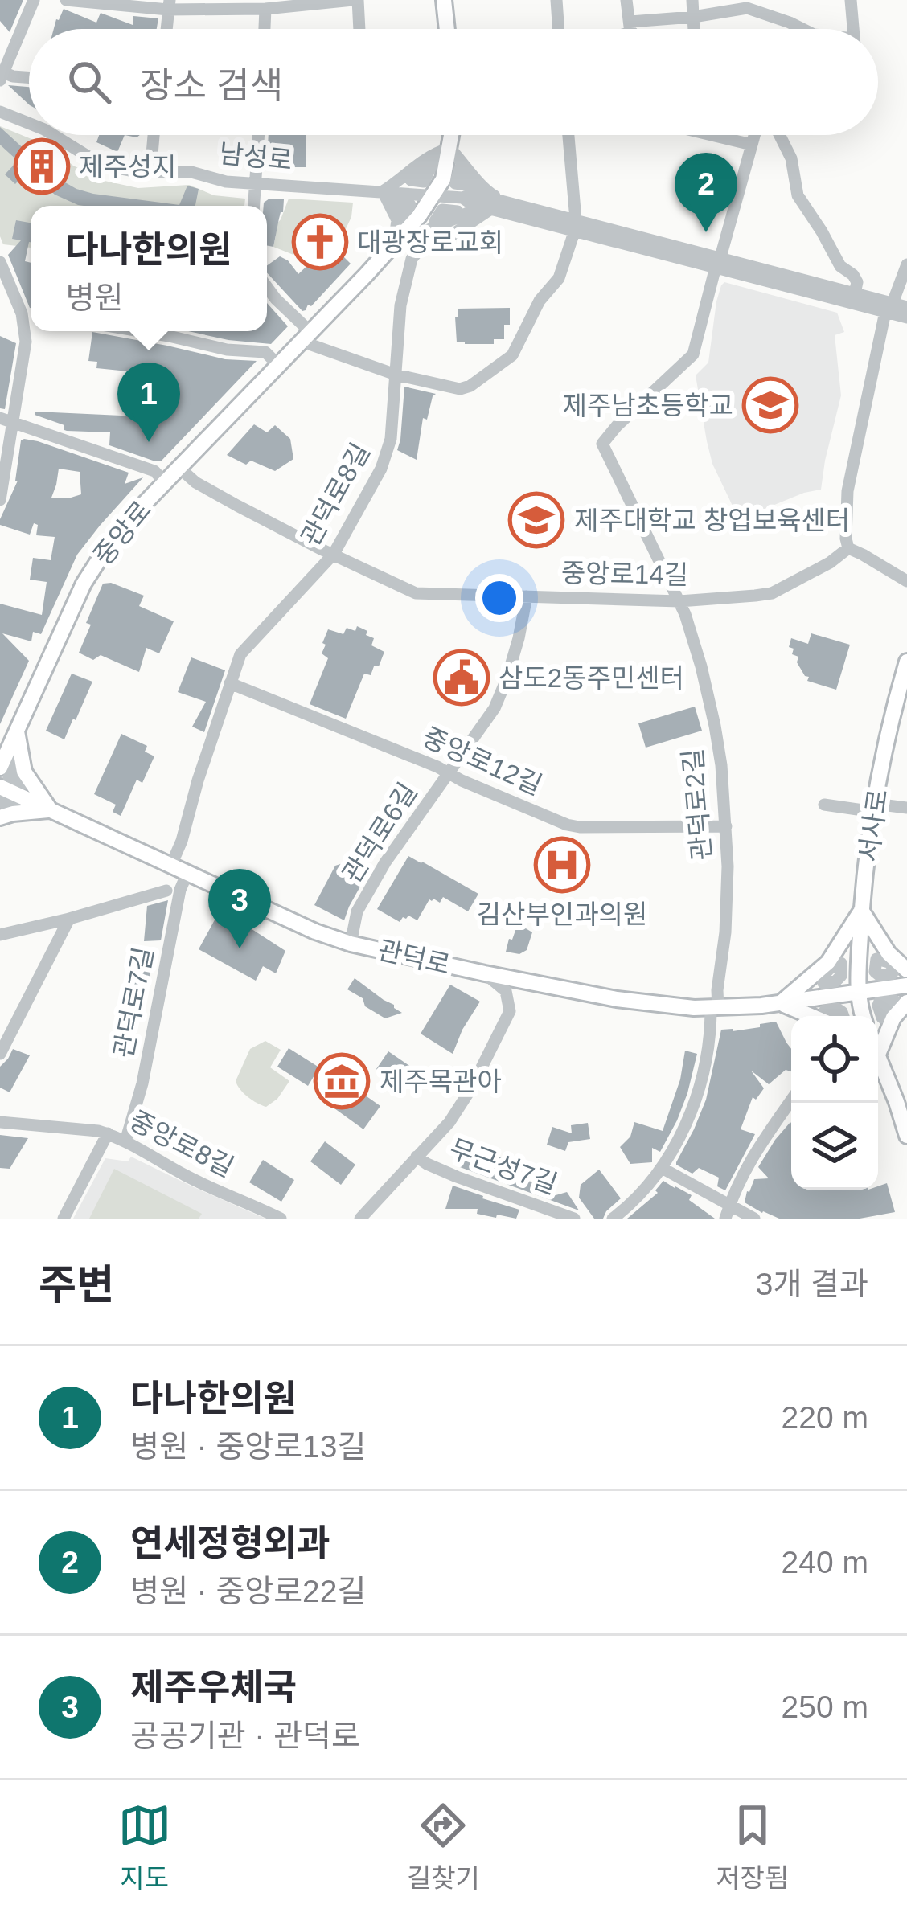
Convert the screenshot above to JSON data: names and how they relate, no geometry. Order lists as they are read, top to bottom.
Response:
{
  "streets": {
    "main road": ["중앙로", "서사로", "관덕로"],
    "street": [
      "남성로",
      "관덕로8길",
      "중앙로14길",
      "중앙로12길",
      "관덕로2길",
      "관덕로6길",
      "관덕로7길",
      "중앙로8길",
      "무근성7길"
    ]
  },
  "crossings": [
    ["남성로", "관덕로8길"],
    ["남성로", "중앙로"],
    ["남성로", "관덕로2길"],
    ["관덕로8길", "중앙로14길"],
    ["관덕로8길", "중앙로12길"],
    ["관덕로8길", "관덕로"],
    ["중앙로", "중앙로14길"],
    ["중앙로14길", "관덕로2길"],
    ["중앙로14길", "관덕로6길"],
    ["중앙로12길", "관덕로2길"],
    ["중앙로12길", "관덕로6길"],
    ["관덕로2길", "관덕로"],
    ["서사로", "관덕로"],
    ["관덕로6길", "관덕로"],
    ["관덕로", "관덕로7길"],
    ["관덕로7길", "중앙로8길"]
  ],
  "places": {
    "building": ["제주성지"],
    "church": ["대광장로교회"],
    "school or university": ["제주남초등학교", "제주대학교 창업보육센터"],
    "public building": ["삼도2동주민센터"],
    "hospital": ["김산부인과의원"],
    "museum": ["제주목관아"]
  },
  "page": {
    "search": "장소 검색",
    "pins": ["2", "1", "3"],
    "popup": ["다나한의원", "병원"],
    "heading": ["주변", "3개 결과"],
    "list": [
      {
        "mark": "1",
        "name": "다나한의원",
        "note": "병원 · 중앙로13길",
        "value": "220 m"
      },
      {
        "mark": "2",
        "name": "연세정형외과",
        "note": "병원 · 중앙로22길",
        "value": "240 m"
      },
      {
        "mark": "3",
        "name": "제주우체국",
        "note": "공공기관 · 관덕로",
        "value": "250 m"
      }
    ],
    "nav": ["지도", "길찾기", "저장됨"]
  }
}
